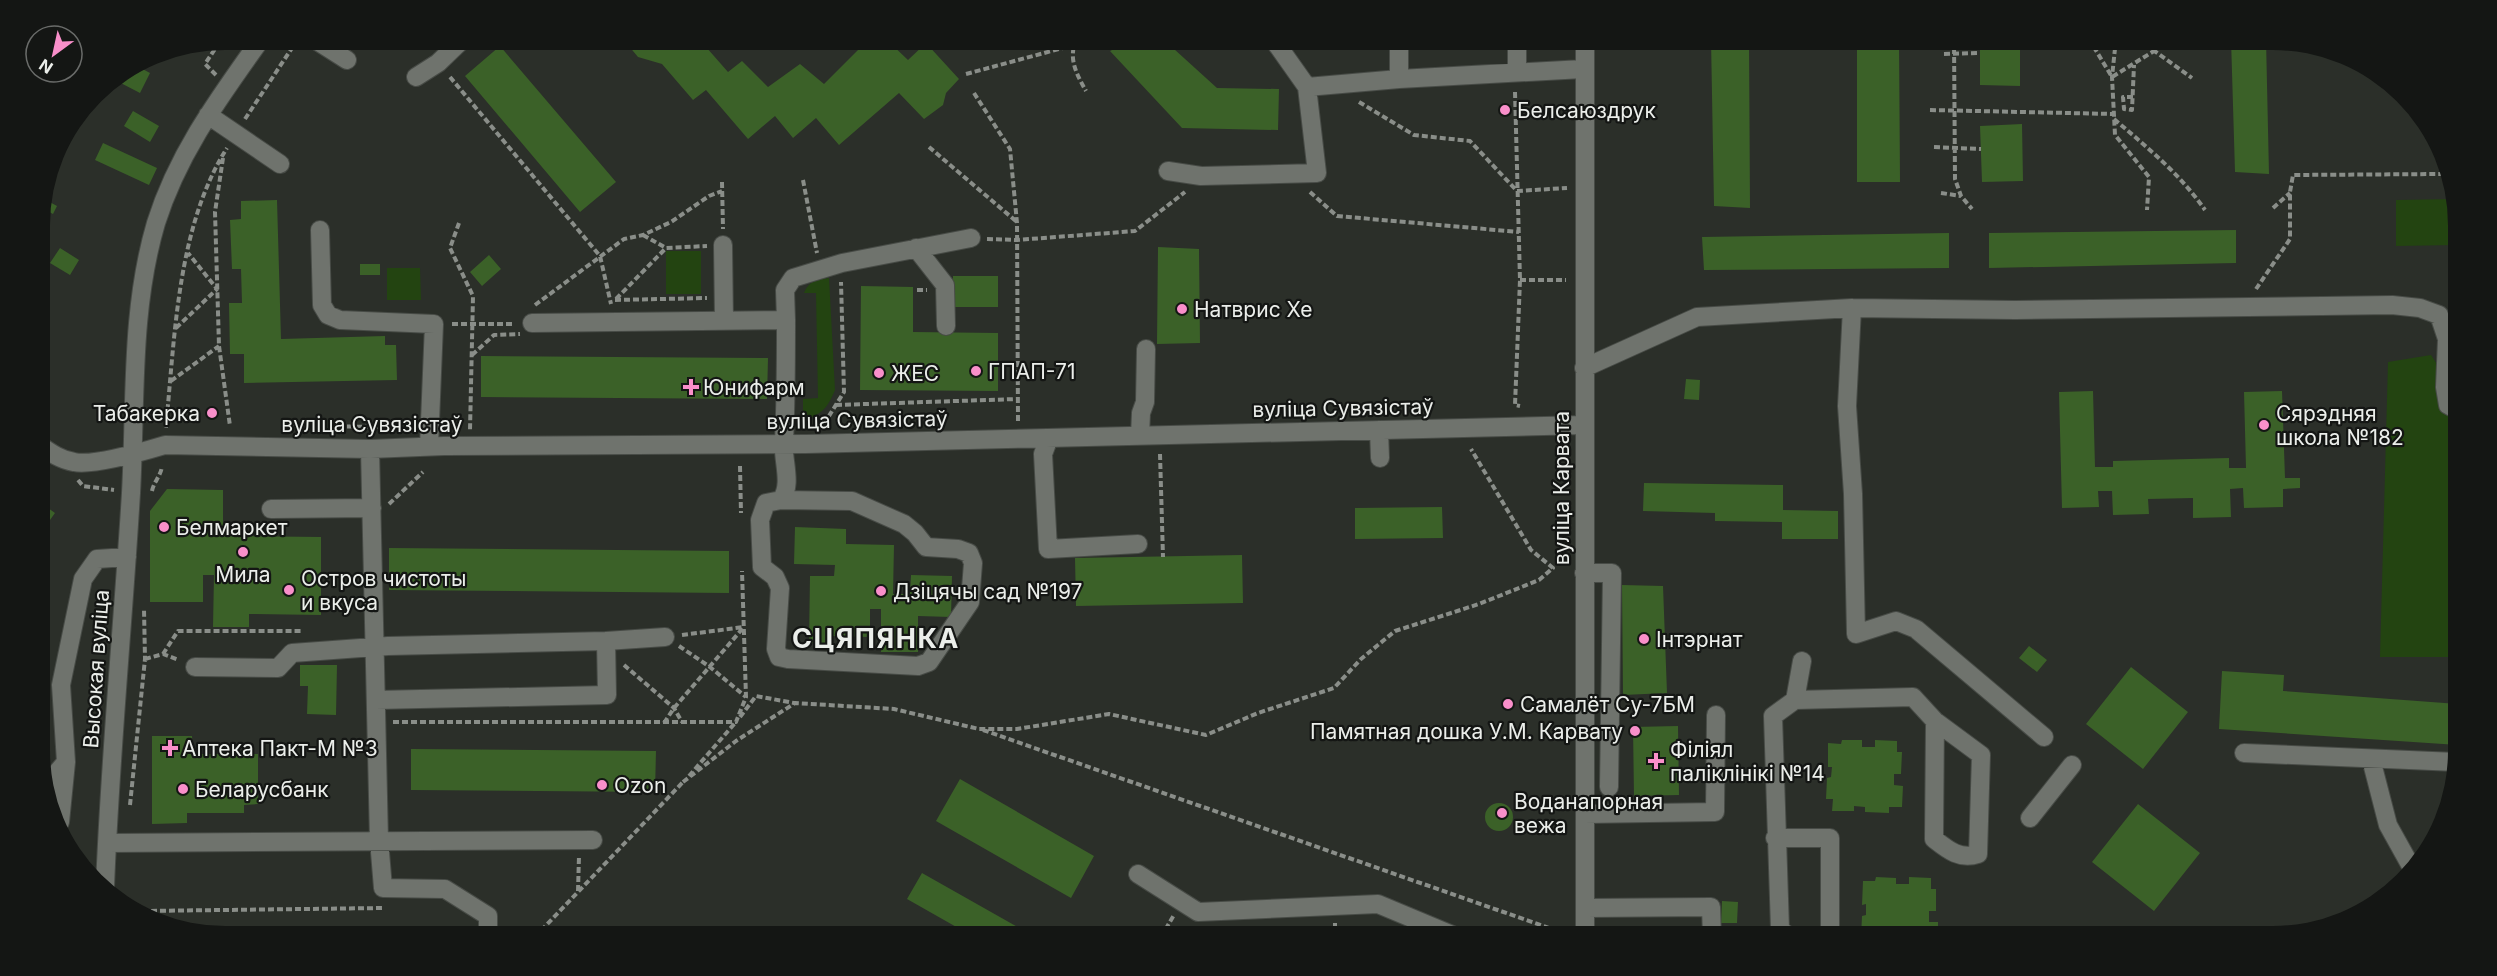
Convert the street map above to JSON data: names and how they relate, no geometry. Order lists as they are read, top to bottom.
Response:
{
  "streets": {
    "street": ["вуліца Сувязістаў", "вуліца Карвата", "Высокая вуліца"]
  },
  "crossings": [
    ["вуліца Сувязістаў", "вуліца Карвата"],
    ["вуліца Сувязістаў", "Высокая вуліца"]
  ],
  "districts": ["СЦЯПЯНКА"],
  "places": {
    "other": [
      "Белсаюздрук",
      "Натврис Хе",
      "ГПАП-71",
      "ЖЕС",
      "Табакерка",
      "Сярэдняя школа №182",
      "Белмаркет",
      "Мила",
      "Остров чистоты и вкуса",
      "Дзіцячы сад №197",
      "Інтэрнат",
      "Самалёт Су-7БМ",
      "Памятная дошка У.М. Карвату",
      "Ozon",
      "Беларусбанк",
      "Воданапорная вежа"
    ],
    "health": ["Юнифарм", "Аптека Пакт-М №3", "Філіял паліклінікі №14"]
  },
  "north": "bottom left"
}
